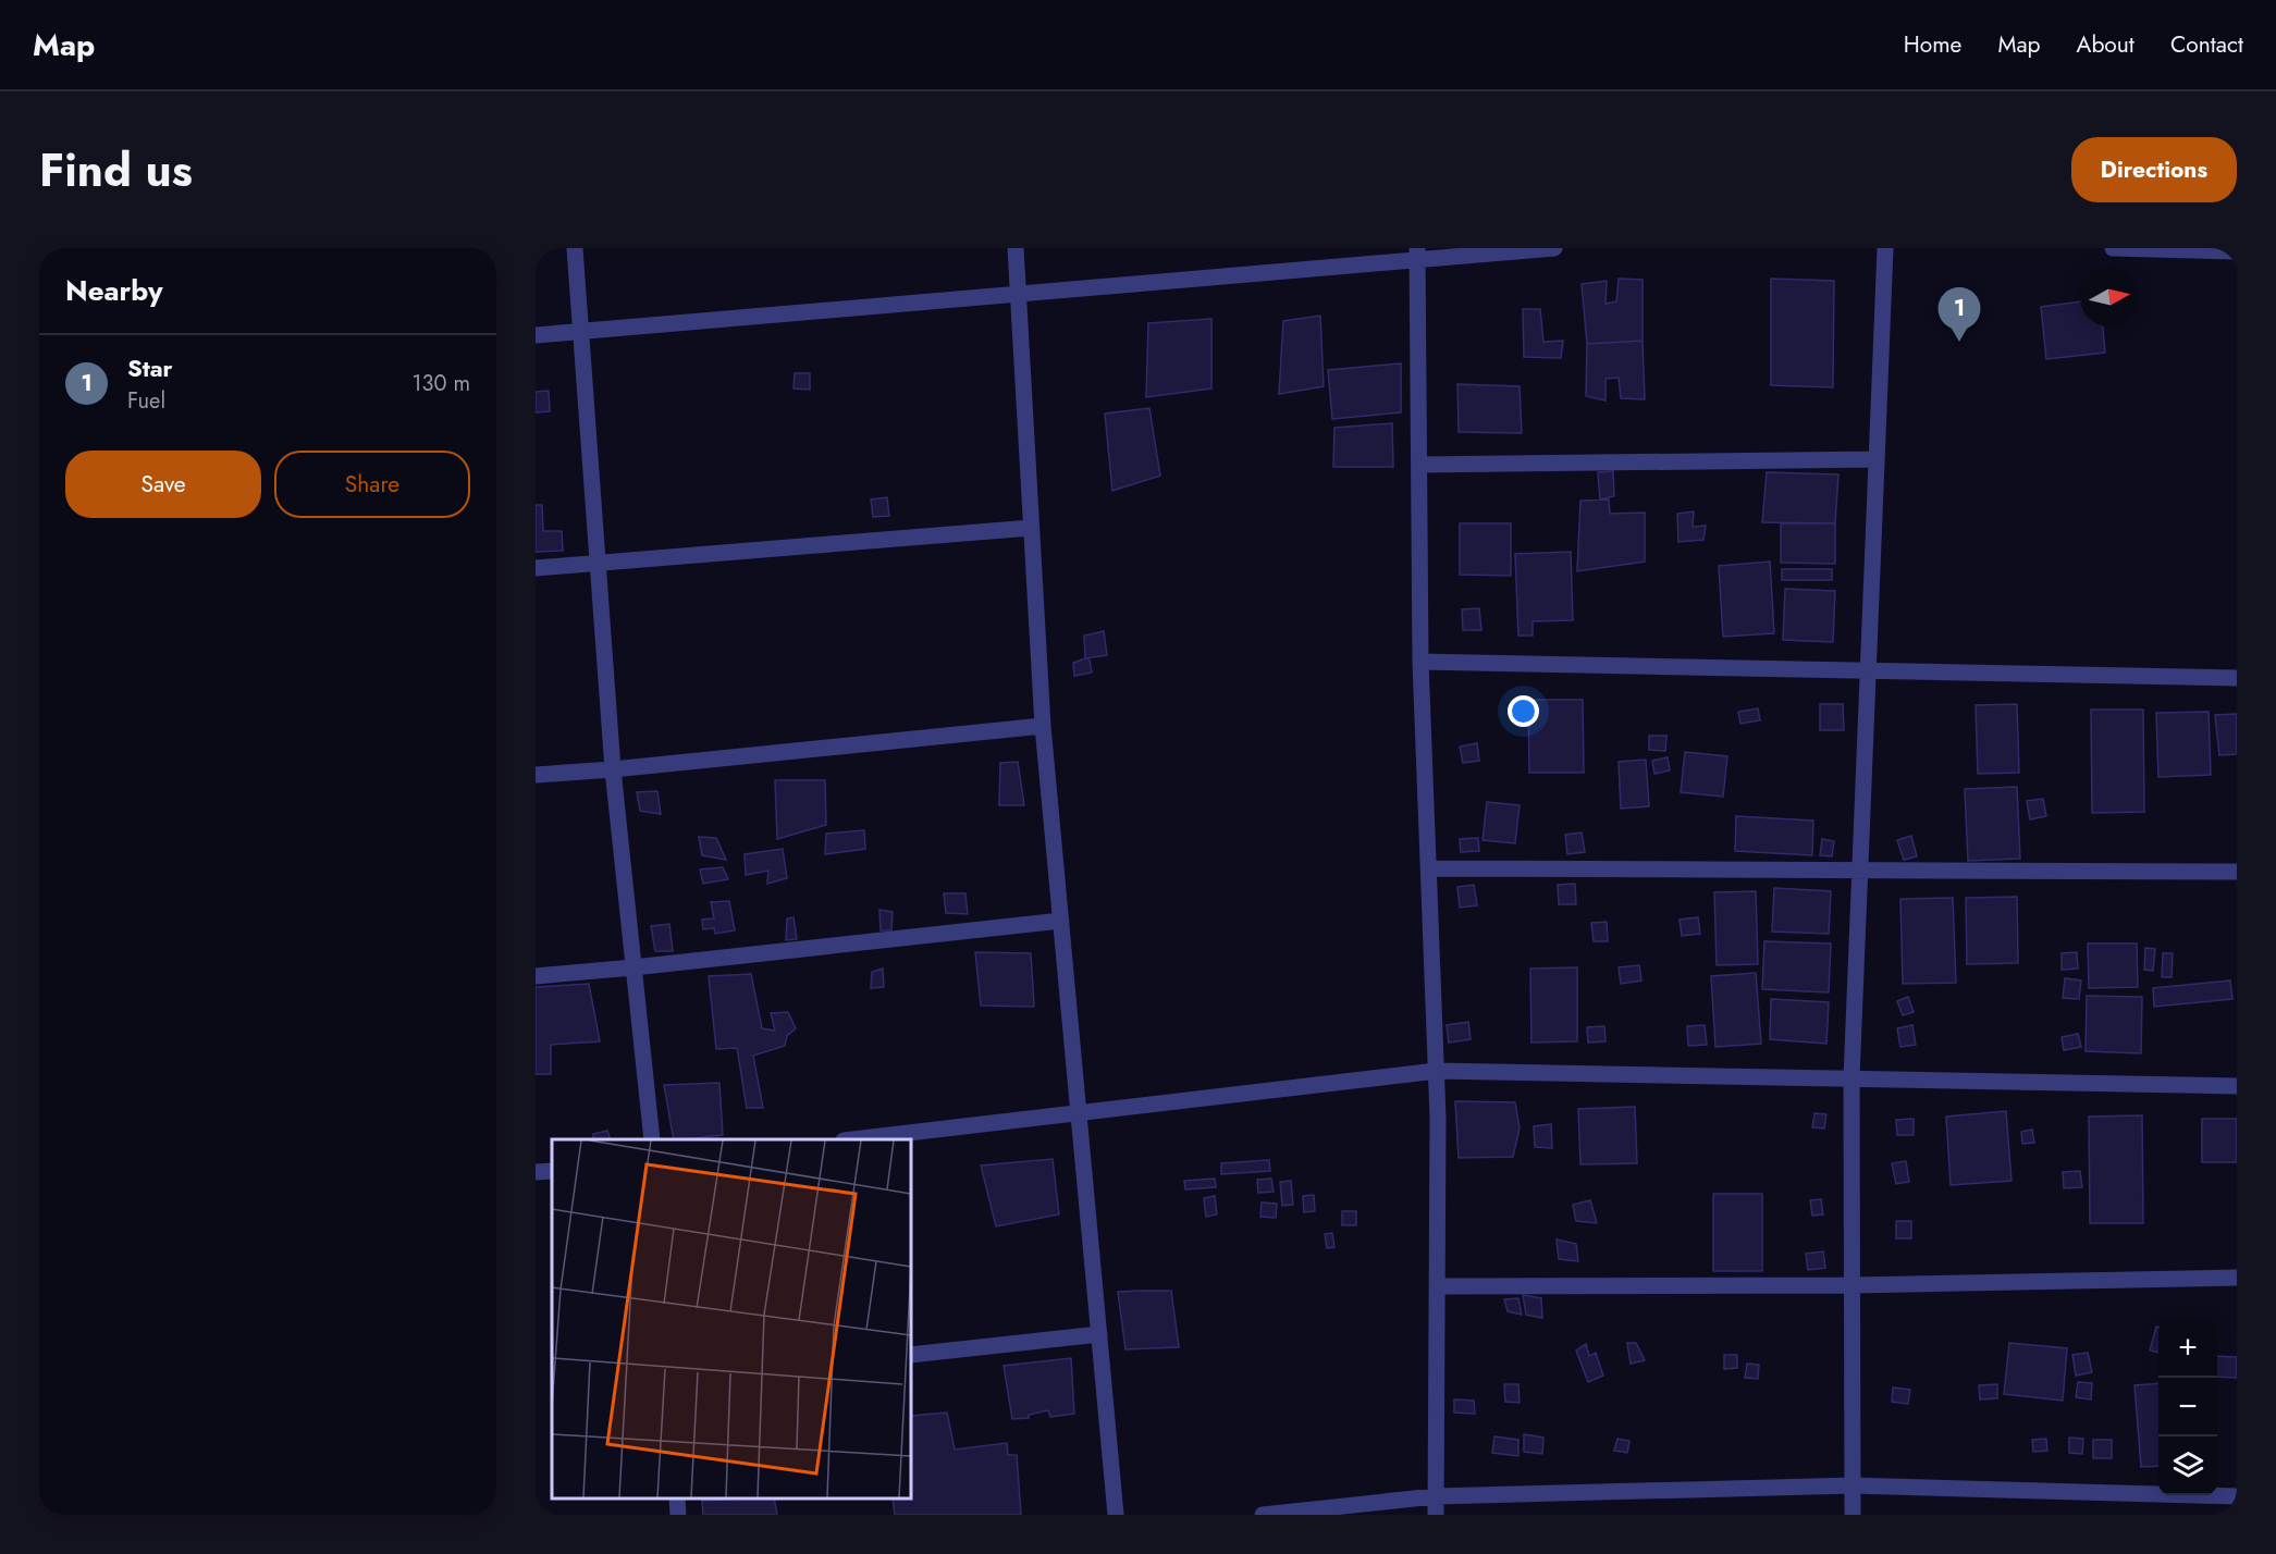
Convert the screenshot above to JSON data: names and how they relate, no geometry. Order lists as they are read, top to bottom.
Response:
{
  "north": "right",
  "page": {
    "header": "Map",
    "nav": [
      "Home",
      "Map",
      "About",
      "Contact"
    ],
    "title": "Find us",
    "buttons": [
      "Directions",
      ["Save", "Share"]
    ],
    "heading": "Nearby",
    "pins": "1",
    "list": [
      {
        "mark": "1",
        "name": "Star",
        "note": "Fuel",
        "value": "130 m"
      }
    ],
    "map_buttons": ["+", "−"]
  }
}
